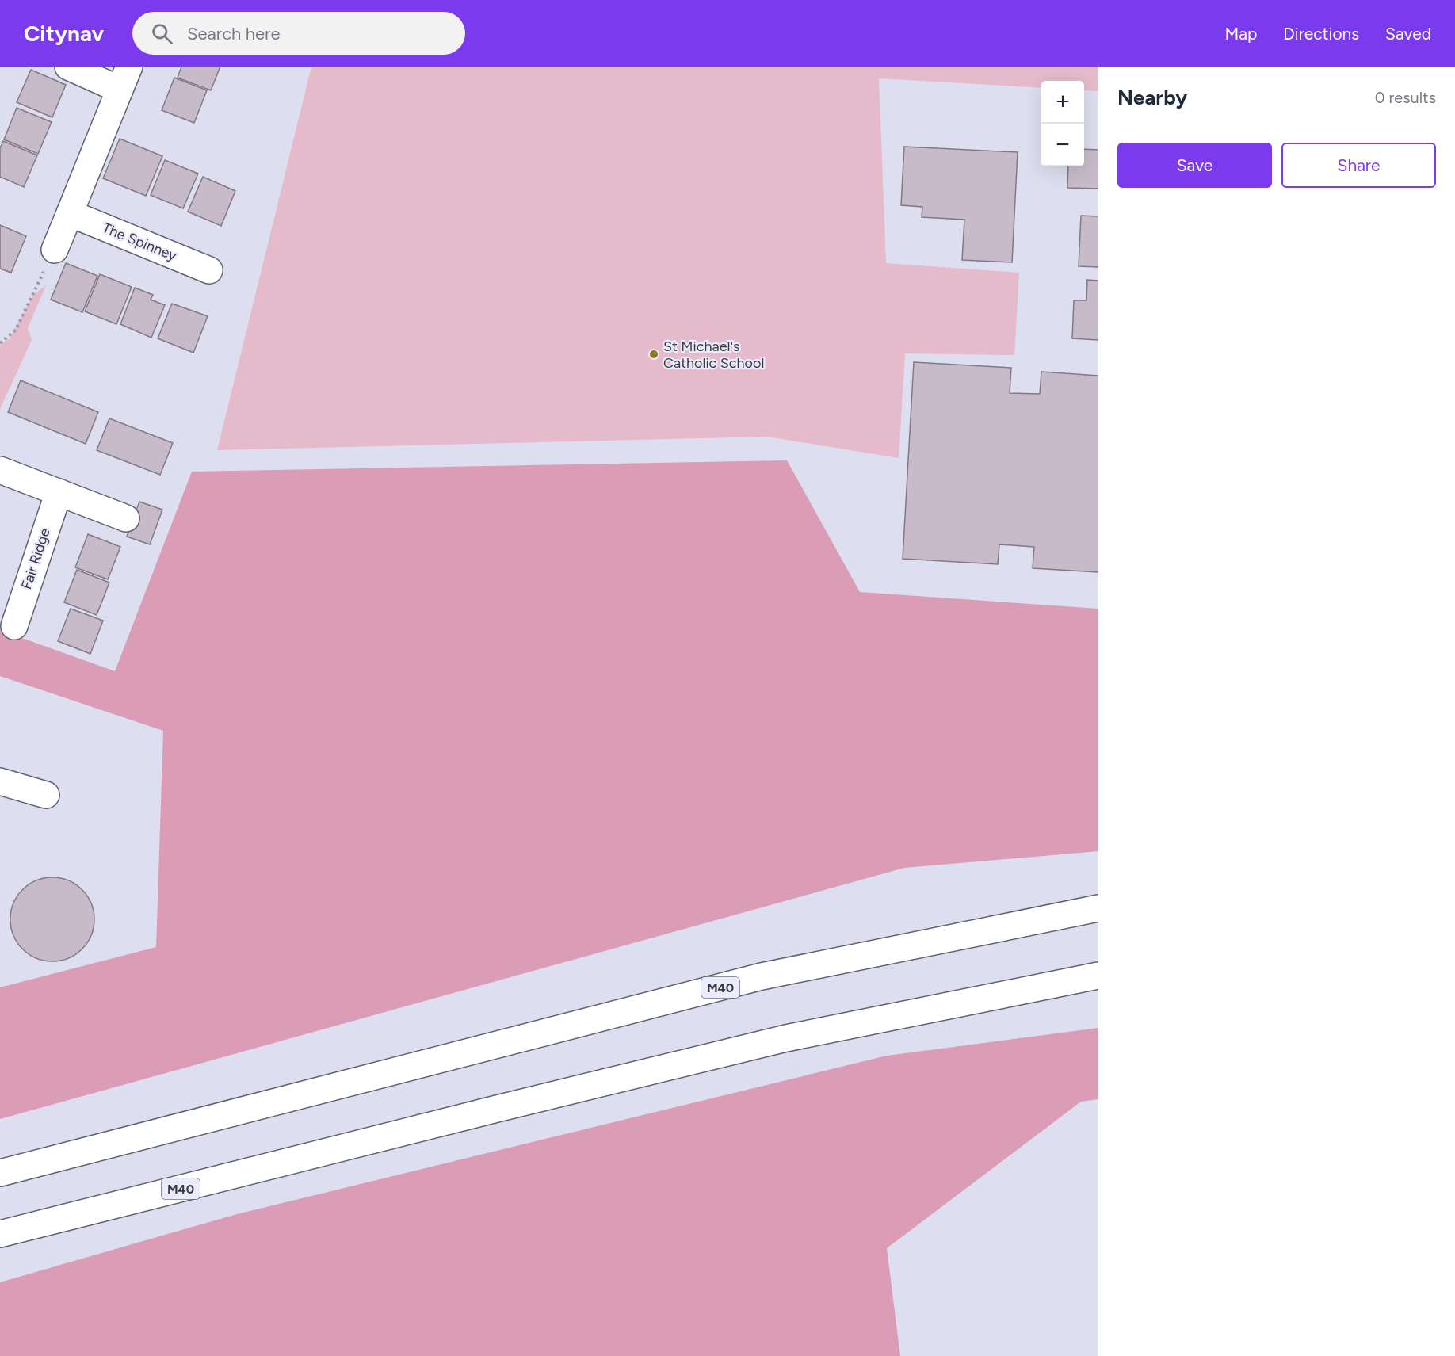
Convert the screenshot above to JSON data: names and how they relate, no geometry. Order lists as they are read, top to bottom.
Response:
{
  "streets": {
    "main road": ["The Spinney", "Fair Ridge", "M40"]
  },
  "places": ["St Michael's Catholic School"],
  "page": {
    "header": "Citynav",
    "search": "Search here",
    "nav": ["Map", "Directions", "Saved"],
    "heading": ["Nearby", "0 results"],
    "map_buttons": ["+", "−"],
    "buttons": ["Save", "Share"]
  }
}
